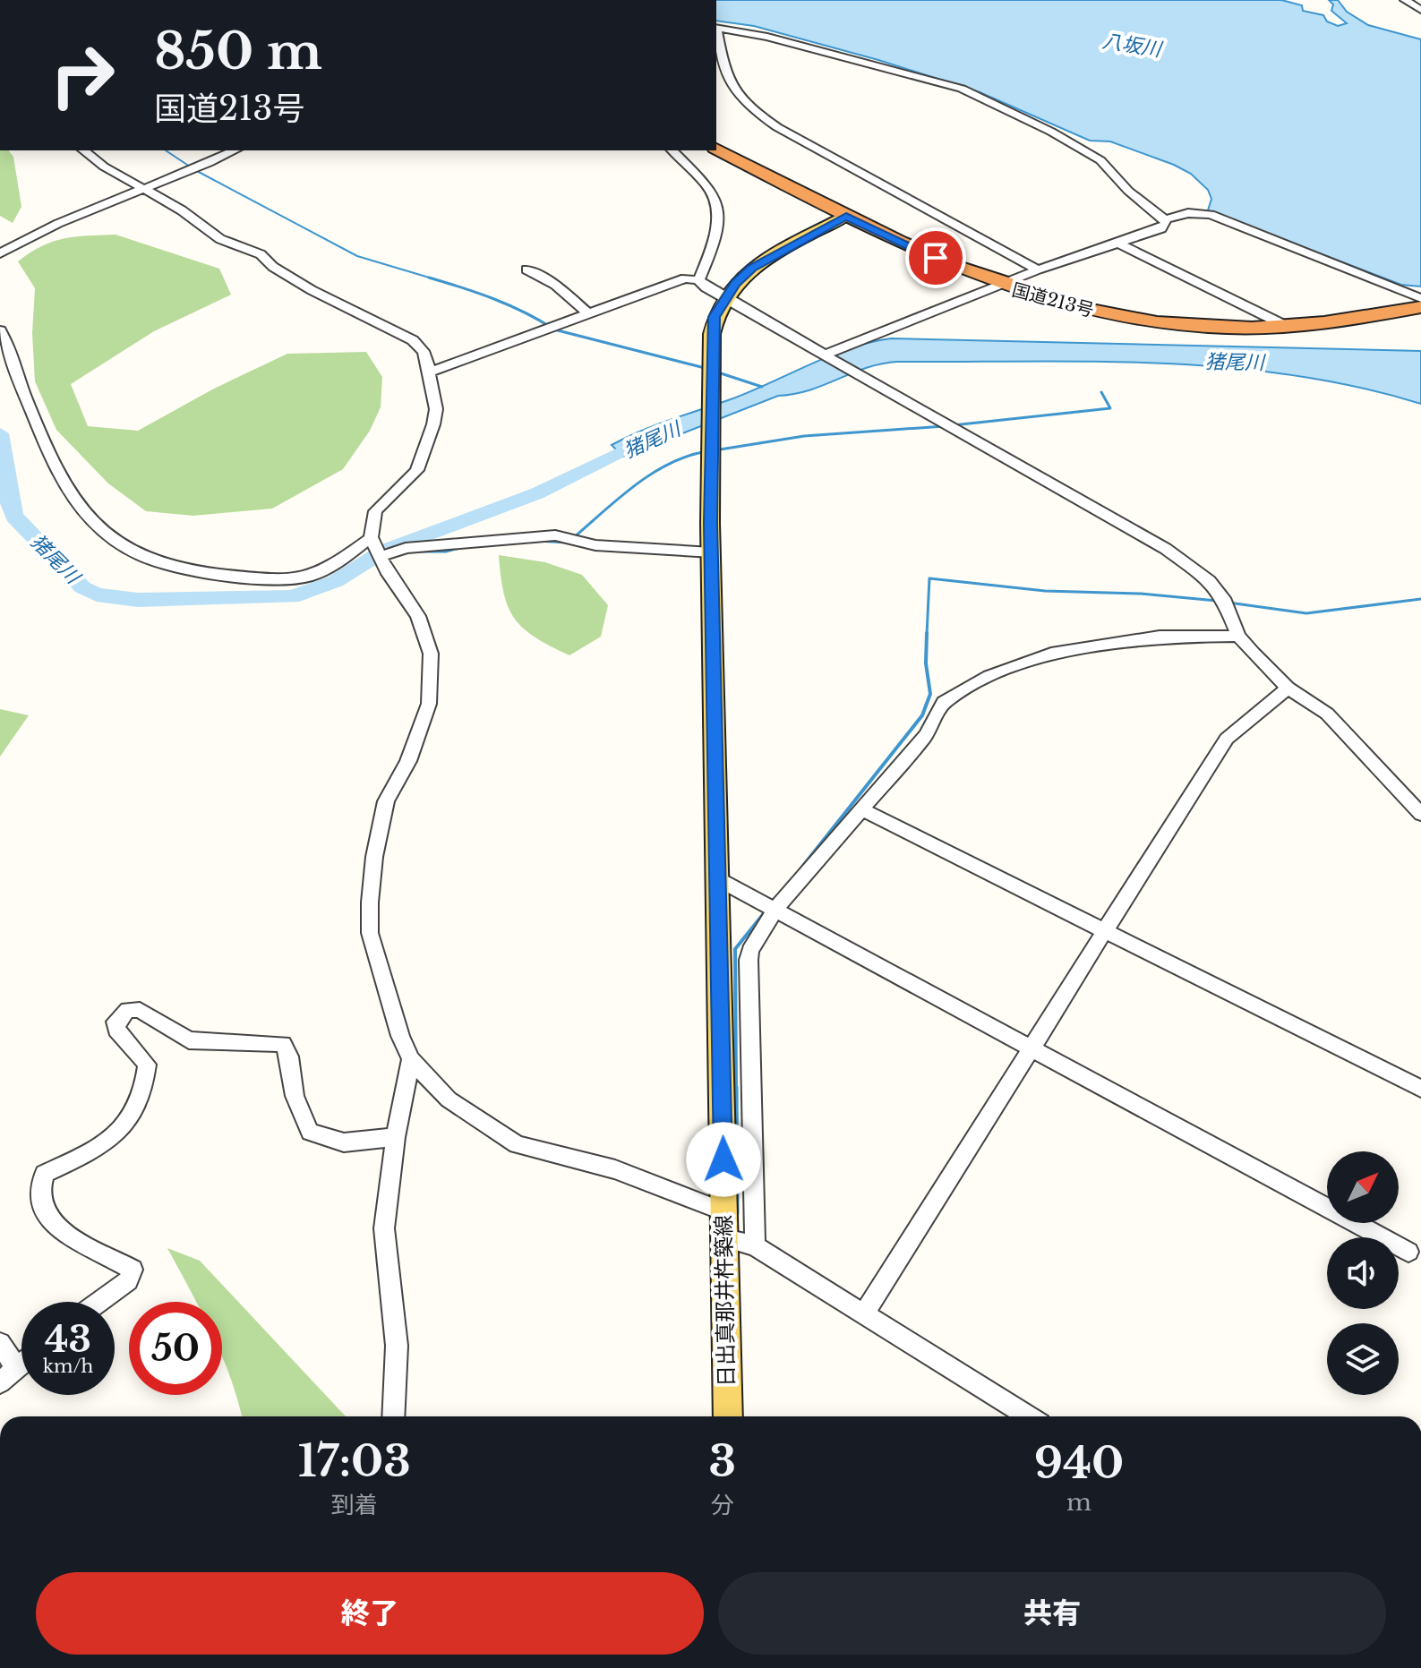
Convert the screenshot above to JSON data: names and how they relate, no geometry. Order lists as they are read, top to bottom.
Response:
{
  "streets": {
    "highway": ["国道213号"],
    "main road": ["日出真那井杵築線"]
  },
  "crossings": [
    ["国道213号", "日出真那井杵築線"]
  ],
  "water": ["八坂川", "猪尾川"],
  "north": "top right",
  "page": {
    "turn": ["850 m", "国道213号"],
    "speed": "43 km/h",
    "limit": "50",
    "eta": [
      "17:03",
      "到着",
      "3",
      "分",
      "940",
      "m"
    ],
    "buttons": ["終了", "共有"]
  }
}
